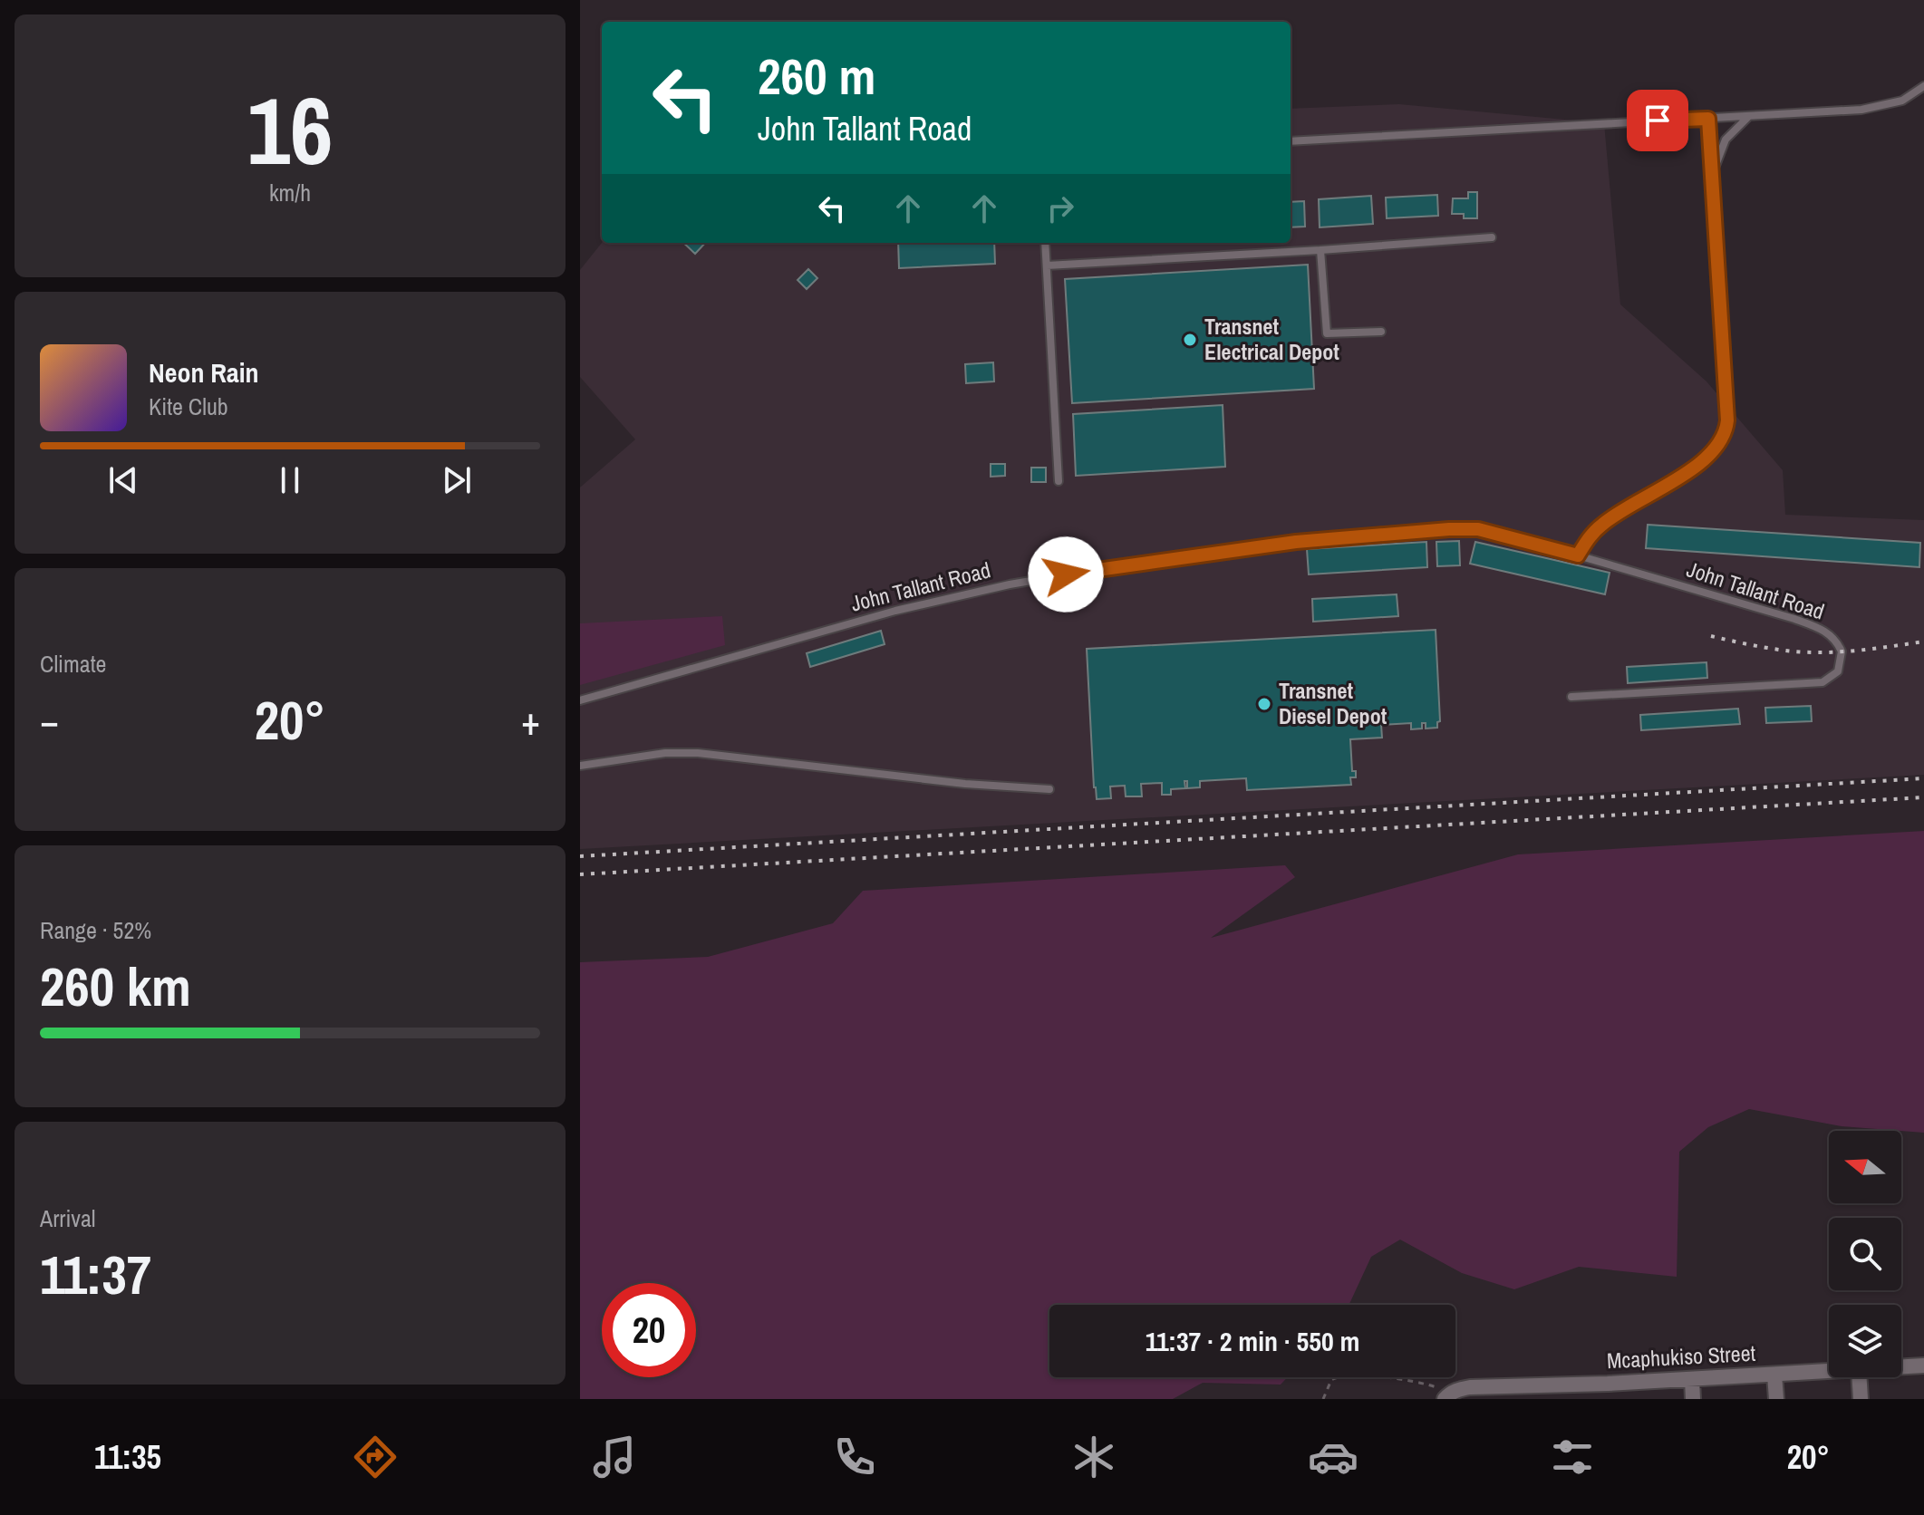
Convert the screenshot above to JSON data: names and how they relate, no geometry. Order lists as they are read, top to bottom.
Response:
{
  "streets": {
    "street": ["Mcaphukiso Street"],
    "lane": ["John Tallant Road"]
  },
  "places": ["Transnet Electrical Depot", "Transnet Diesel Depot"],
  "north": "left",
  "page": {
    "tile": [
      ["16", "km/h"],
      "Climate",
      ["Range · 52%", "260 km"],
      ["Arrival", "11:37"]
    ],
    "turn": ["260 m", "John Tallant Road"],
    "song": ["Neon Rain", "Kite Club"],
    "heat": ["−", "20°", "+"],
    "limit": "20",
    "trip": "11:37 · 2 min · 550 m",
    "tabs": ["11:35", "20°"]
  }
}
